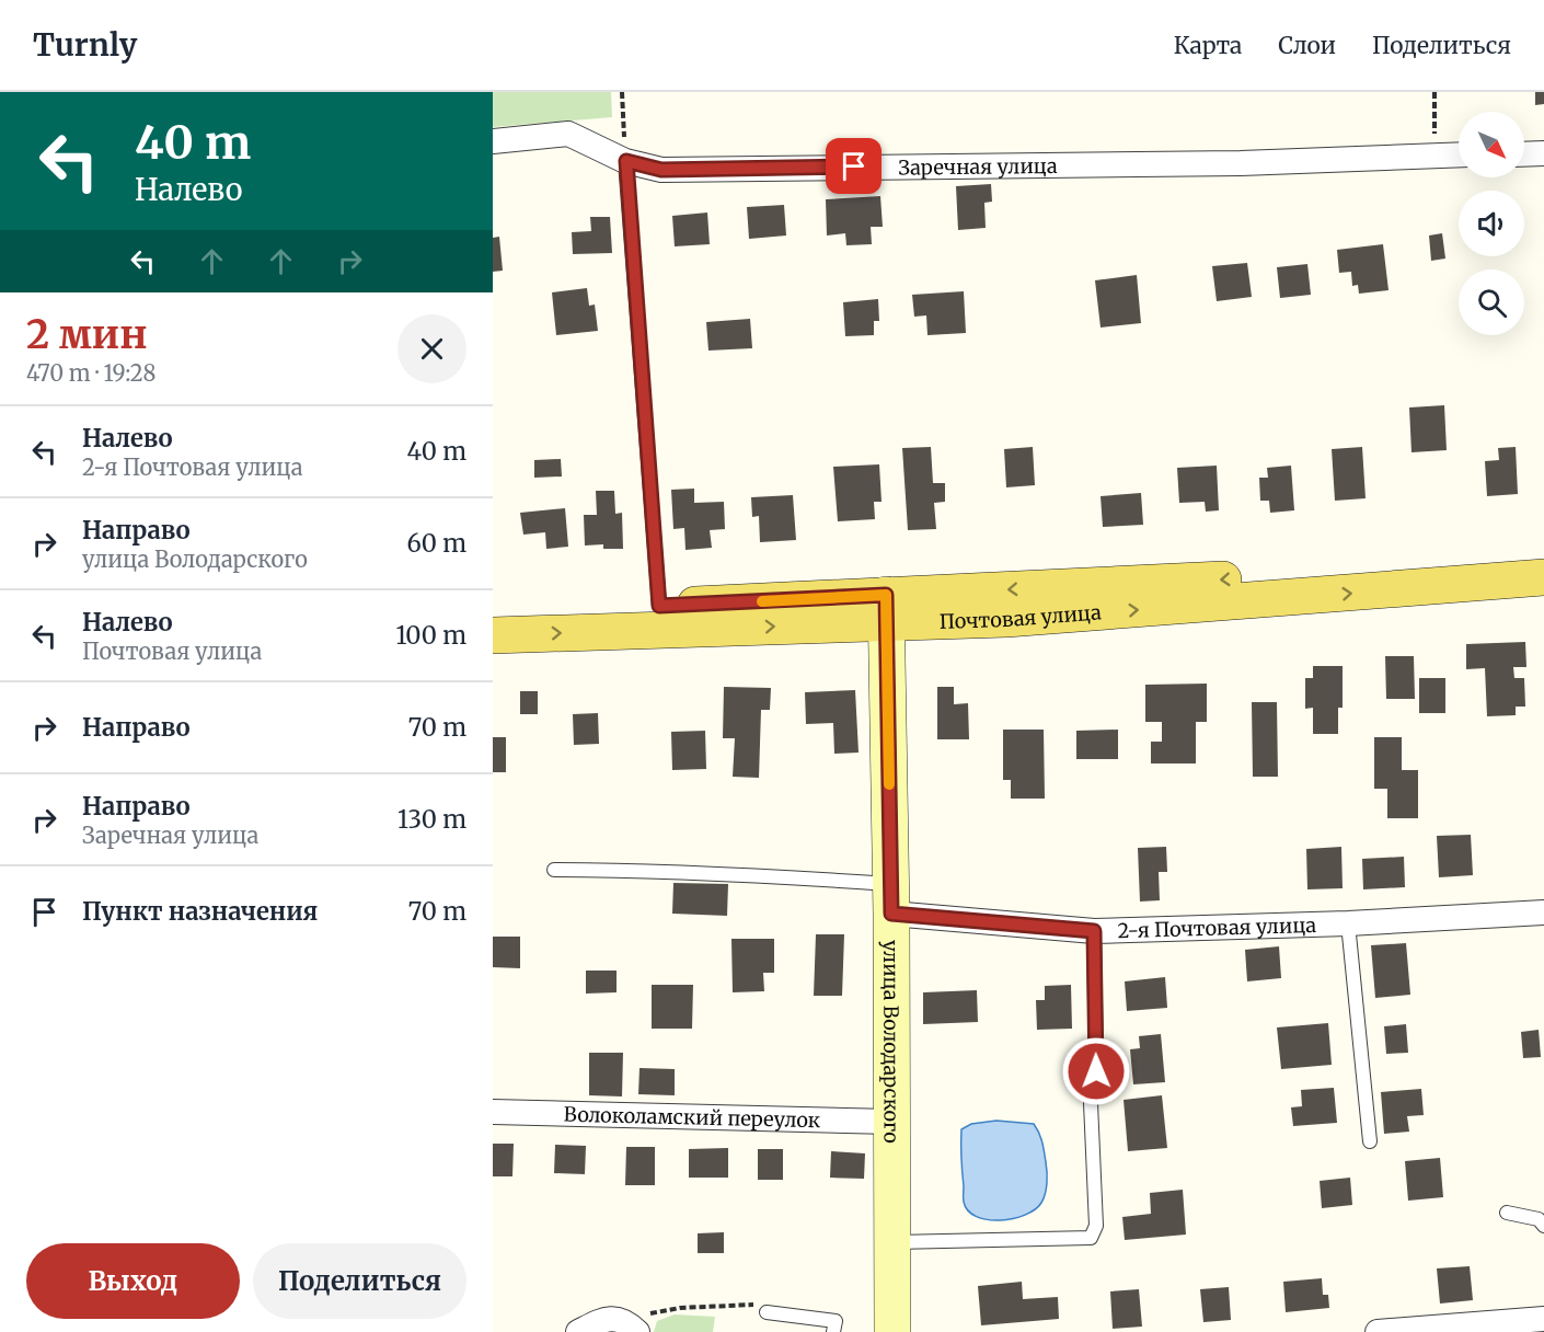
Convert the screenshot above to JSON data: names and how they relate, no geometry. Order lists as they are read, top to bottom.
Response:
{
  "streets": {
    "main road": ["Почтовая улица"],
    "street": [
      "Заречная улица",
      "2-я Почтовая улица",
      "улица Володарского",
      "Волоколамский переулок"
    ]
  },
  "crossings": [
    ["Почтовая улица", "улица Володарского"],
    ["2-я Почтовая улица", "улица Володарского"],
    ["улица Володарского", "Волоколамский переулок"]
  ],
  "north": "bottom right",
  "page": {
    "header": "Turnly",
    "nav": ["Карта", "Слои", "Поделиться"],
    "turn": ["40 m", "Налево"],
    "heading": ["2 мин", "470 m · 19:28"],
    "list": [
      {
        "name": "Налево",
        "note": "2-я Почтовая улица",
        "value": "40 m"
      },
      {
        "name": "Направо",
        "note": "улица Володарского",
        "value": "60 m"
      },
      {
        "name": "Налево",
        "note": "Почтовая улица",
        "value": "100 m"
      },
      {
        "name": "Направо",
        "value": "70 m"
      },
      {
        "name": "Направо",
        "note": "Заречная улица",
        "value": "130 m"
      },
      {
        "name": "Пункт назначения",
        "value": "70 m"
      }
    ],
    "buttons": ["Выход", "Поделиться"]
  }
}
